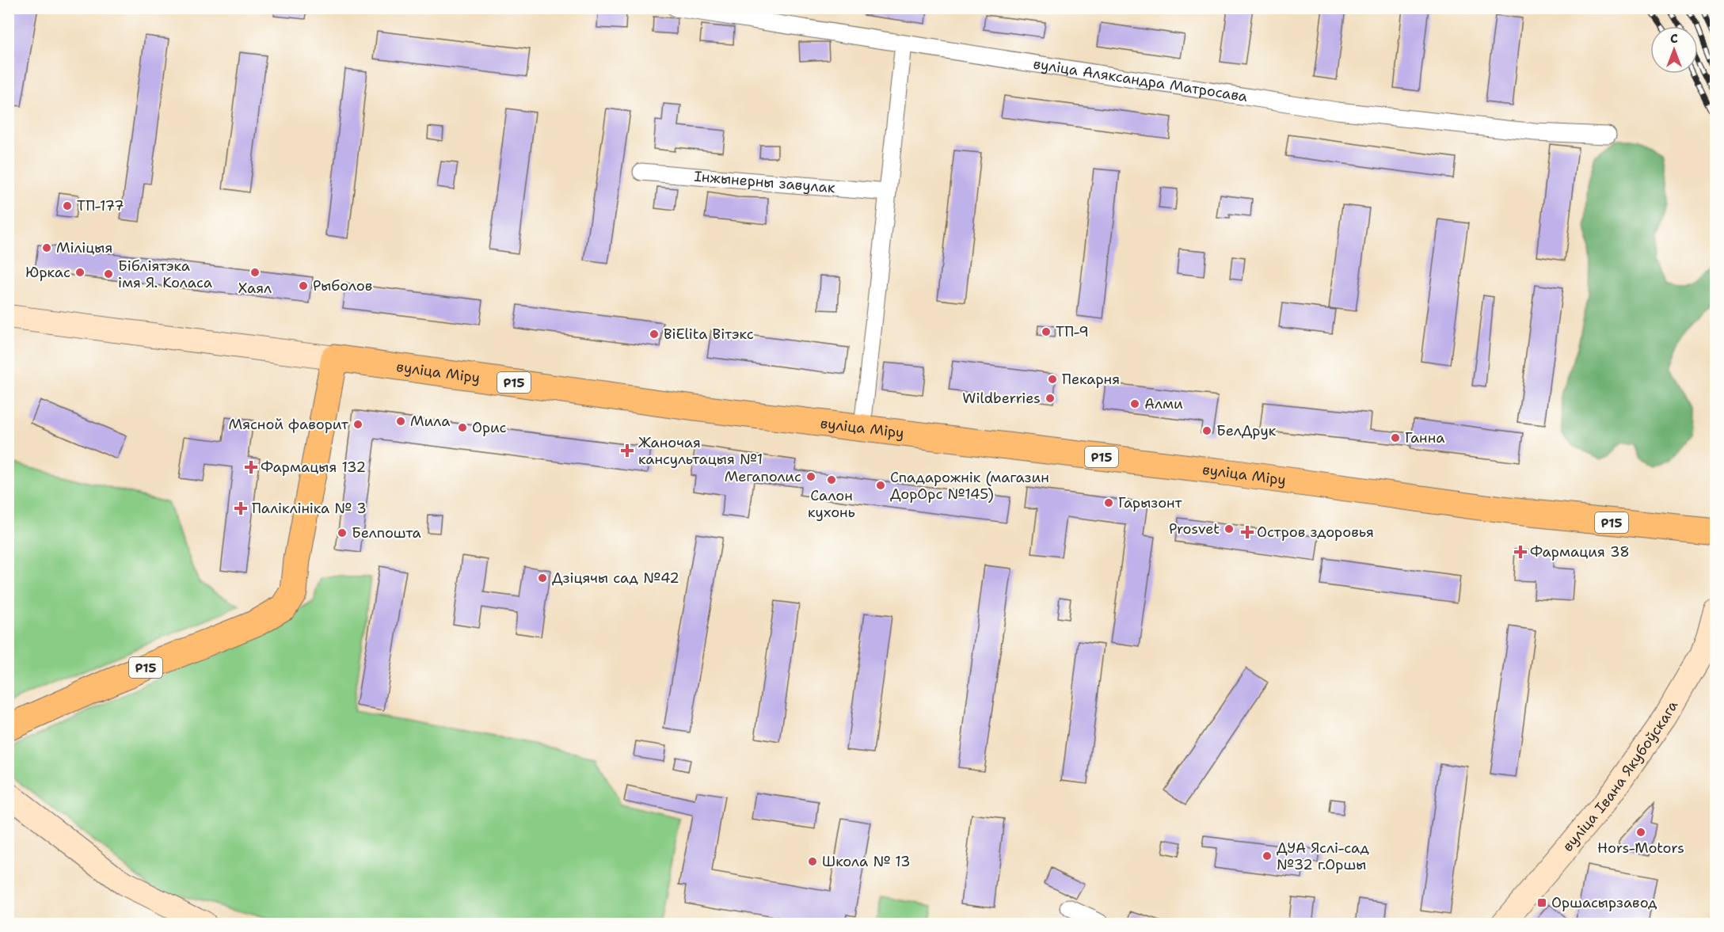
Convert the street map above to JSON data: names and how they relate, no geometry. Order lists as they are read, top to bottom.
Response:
{
  "streets": {
    "main road": ["вуліца Міру", "Р15"],
    "street": ["вуліца Аляксандра Матросава", "Інжынерны завулак", "вуліца Івана Якубоўскага"]
  },
  "crossings": [
    ["вуліца Міру", "Р15"]
  ],
  "places": {
    "other": [
      "ТП-177",
      "Міліцыя",
      "Юркас",
      "Хаял",
      "Бібліятэка імя Я. Коласа",
      "Рыболов",
      "ТП-9",
      "ВiElita Вітэкс",
      "Пекарня",
      "Wildberries",
      "Алми",
      "Мила",
      "Мясной фаворит",
      "Орис",
      "БелДрук",
      "Ганна",
      "Мегаполис",
      "Салон кухонь",
      "Спадарожнік (магазин ДорОрс №145)",
      "Гарызонт",
      "Prosvet",
      "Белпошта",
      "Дзіцячы сад №42",
      "Hors-Motors",
      "ДУА Яслі-сад №32 г.Оршы",
      "Школа № 13"
    ],
    "health": [
      "Жаночая кансультацыя №1",
      "Фармацыя 132",
      "Паліклініка № 3",
      "Остров здоровья",
      "Фармация 38"
    ],
    "transit": ["Оршасырзавод"]
  },
  "north": "top"
}
